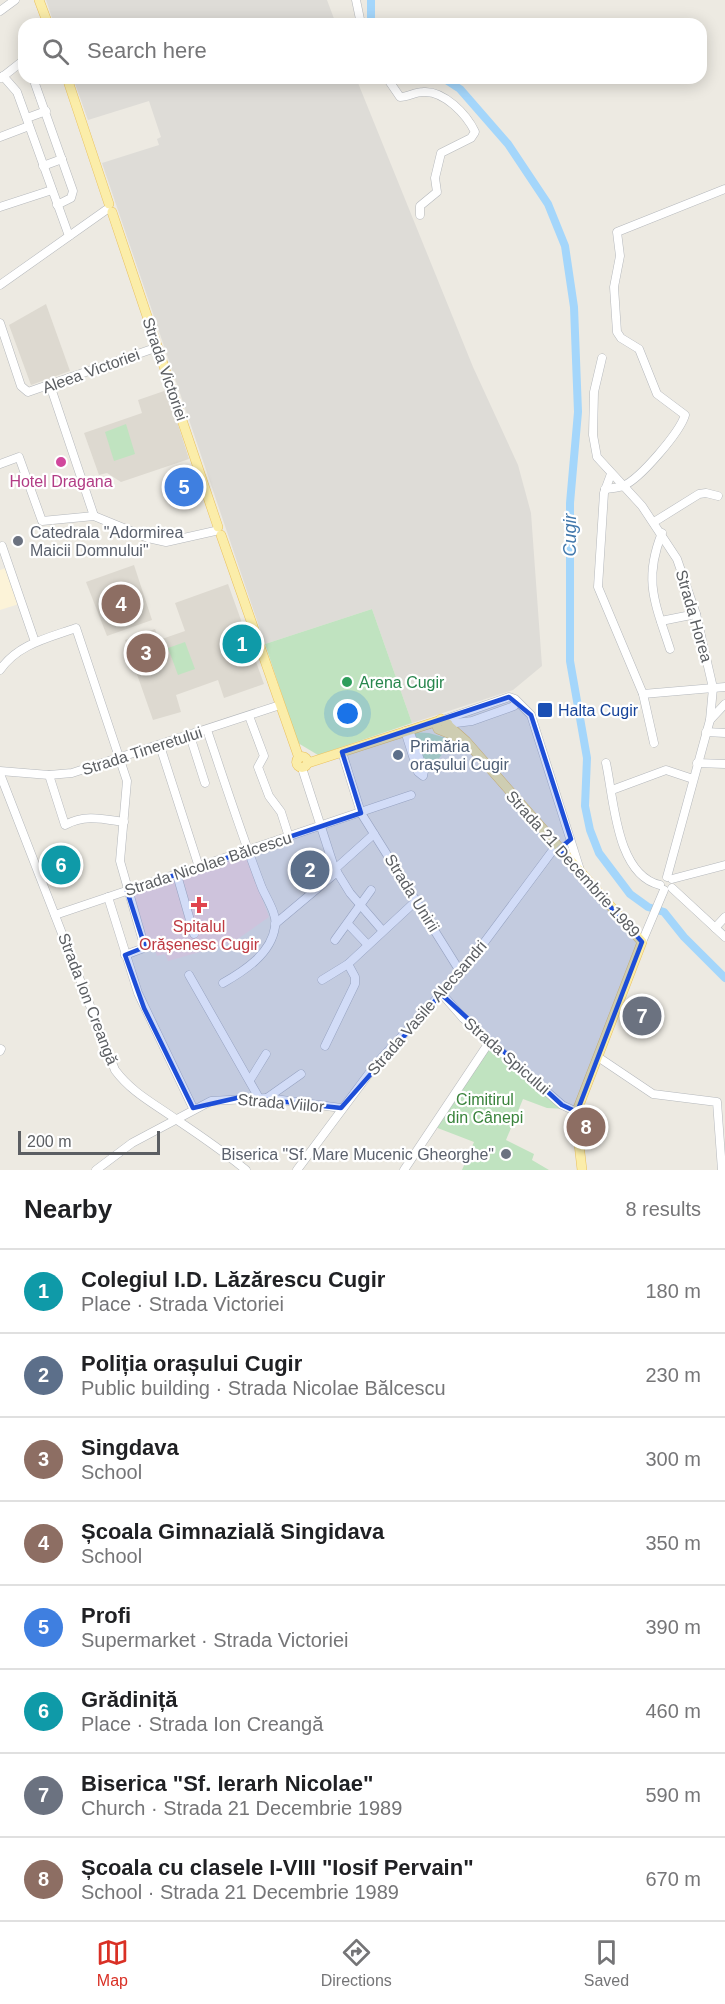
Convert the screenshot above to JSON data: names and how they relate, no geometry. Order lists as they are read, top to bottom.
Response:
{
  "streets": {
    "main road": ["Strada Victoriei", "Strada 21 Decembrie 1989"],
    "street": [
      "Aleea Victoriei",
      "Strada Horea",
      "Strada Tineretului",
      "Strada Nicolae Bălcescu",
      "Strada Unirii",
      "Strada Ion Creangă",
      "Strada Vasile Alecsandri",
      "Strada Spicului",
      "Strada Viilor"
    ]
  },
  "crossings": [
    ["Strada Victoriei", "Aleea Victoriei"],
    ["Strada Victoriei", "Strada Tineretului"],
    ["Strada Victoriei", "Strada Nicolae Bălcescu"],
    ["Strada Tineretului", "Strada Ion Creangă"],
    ["Strada Nicolae Bălcescu", "Strada Unirii"],
    ["Strada Nicolae Bălcescu", "Strada Ion Creangă"],
    ["Strada 21 Decembrie 1989", "Strada Vasile Alecsandri"],
    ["Strada 21 Decembrie 1989", "Strada Spicului"],
    ["Strada Unirii", "Strada Vasile Alecsandri"],
    ["Strada Ion Creangă", "Strada Viilor"],
    ["Strada Vasile Alecsandri", "Strada Spicului"],
    ["Strada Vasile Alecsandri", "Strada Viilor"]
  ],
  "water": ["Cugir"],
  "parks": ["Cimitirul din Cânepi"],
  "places": {
    "other": [
      "Hotel Dragana",
      "Catedrala \"Adormirea Maicii Domnului\"",
      "Arena Cugir",
      "Primăria orașului Cugir",
      "Biserica \"Sf. Mare Mucenic Gheorghe\""
    ],
    "transit": ["Halta Cugir"],
    "health": ["Spitalul Orășenesc Cugir"]
  },
  "scale_bar": "200 m",
  "page": {
    "search": "Search here",
    "pins": [
      "5",
      "4",
      "1",
      "3",
      "6",
      "2",
      "7",
      "8"
    ],
    "scale": "200 m",
    "heading": ["Nearby", "8 results"],
    "list": [
      {
        "mark": "1",
        "name": "Colegiul I.D. Lăzărescu Cugir",
        "note": "Place · Strada Victoriei",
        "value": "180 m"
      },
      {
        "mark": "2",
        "name": "Poliția orașului Cugir",
        "note": "Public building · Strada Nicolae Bălcescu",
        "value": "230 m"
      },
      {
        "mark": "3",
        "name": "Singdava",
        "note": "School",
        "value": "300 m"
      },
      {
        "mark": "4",
        "name": "Școala Gimnazială Singidava",
        "note": "School",
        "value": "350 m"
      },
      {
        "mark": "5",
        "name": "Profi",
        "note": "Supermarket · Strada Victoriei",
        "value": "390 m"
      },
      {
        "mark": "6",
        "name": "Grădiniță",
        "note": "Place · Strada Ion Creangă",
        "value": "460 m"
      },
      {
        "mark": "7",
        "name": "Biserica \"Sf. Ierarh Nicolae\"",
        "note": "Church · Strada 21 Decembrie 1989",
        "value": "590 m"
      },
      {
        "mark": "8",
        "name": "Școala cu clasele I-VIII \"Iosif Pervain\"",
        "note": "School · Strada 21 Decembrie 1989",
        "value": "670 m"
      }
    ],
    "nav": ["Map", "Directions", "Saved"]
  }
}
